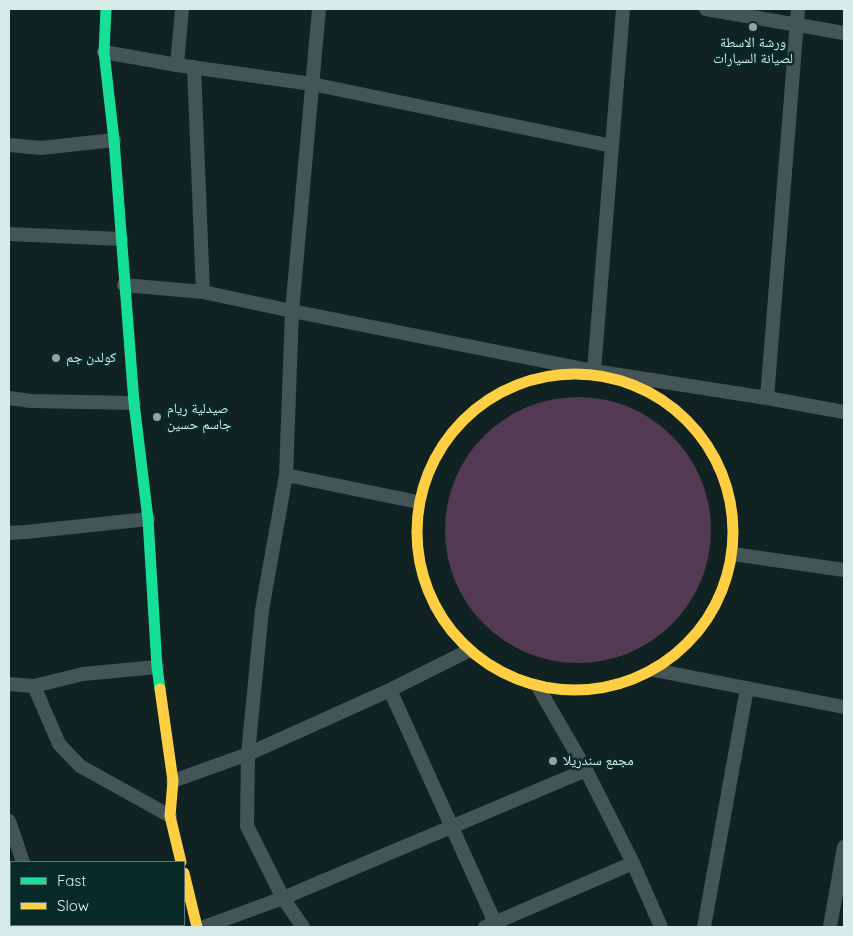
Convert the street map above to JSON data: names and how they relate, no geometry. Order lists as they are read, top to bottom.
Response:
{
  "places": [
    "ورشة الاسطة لصيانة السيارات",
    "كولدن جم",
    "صيدلية ريام جاسم حسين",
    "مجمع سندريلا"
  ],
  "legend": ["Fast", "Slow"]
}
